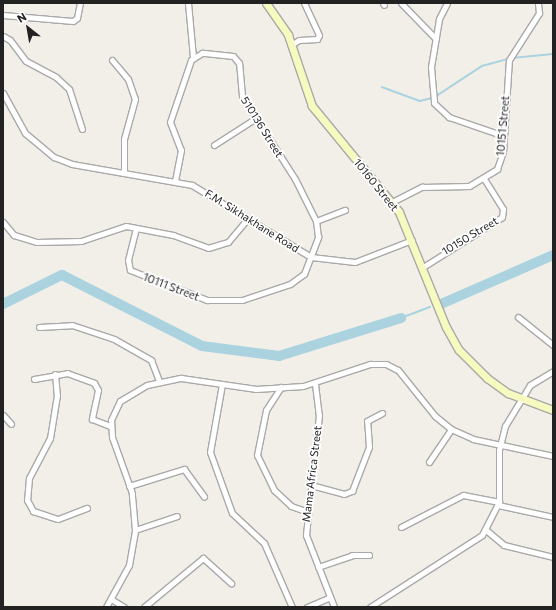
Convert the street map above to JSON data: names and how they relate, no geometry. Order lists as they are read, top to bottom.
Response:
{
  "streets": {
    "street": [
      "10151 Street",
      "510136 Street",
      "10160 Street",
      "F.M. Sikhakhane Road",
      "10150 Street",
      "10111 Street",
      "Mama Africa Street"
    ]
  },
  "crossings": [
    ["10151 Street", "10160 Street"],
    ["10151 Street", "10150 Street"],
    ["510136 Street", "F.M. Sikhakhane Road"],
    ["510136 Street", "10111 Street"],
    ["10160 Street", "F.M. Sikhakhane Road"],
    ["10160 Street", "10150 Street"],
    ["F.M. Sikhakhane Road", "10111 Street"]
  ],
  "north": "top left"
}
